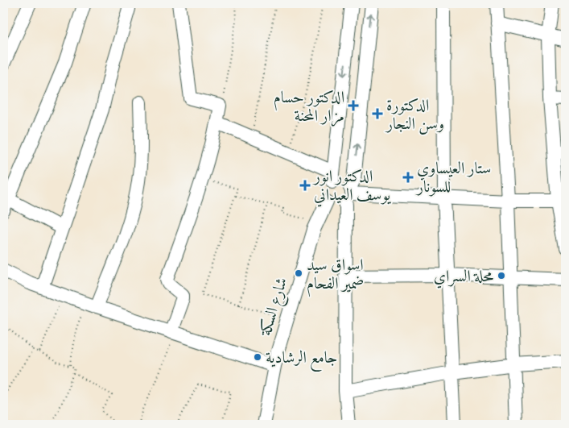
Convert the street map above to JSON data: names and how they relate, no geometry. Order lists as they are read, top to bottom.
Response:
{
  "streets": {
    "street": ["شارع السكة"]
  },
  "places": {
    "health": [
      "الدكتور حسام مزار المحنة",
      "الدكتورة وسن النجار",
      "ستار العيساوي للسونار",
      "الدكتور انور يوسف العيداني"
    ],
    "other": ["اسواق سيد ضمير الفحام", "محلة السراي", "جامع الرشادية"]
  }
}
